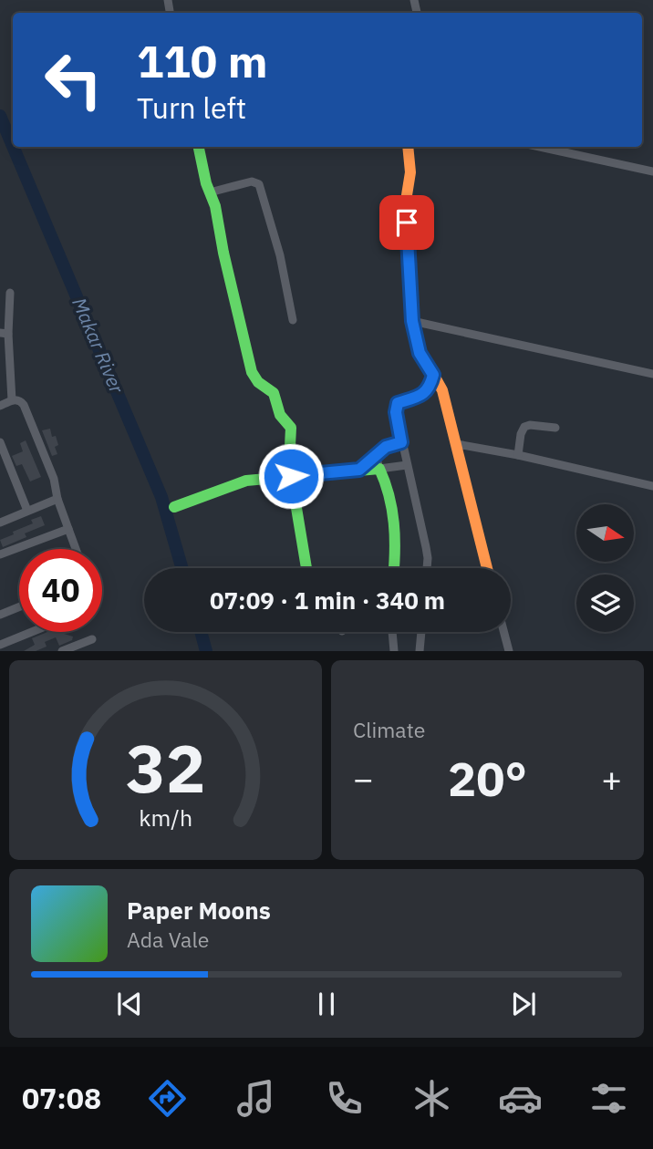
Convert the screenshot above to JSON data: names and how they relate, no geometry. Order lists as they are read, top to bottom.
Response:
{
  "water": ["Makar River"],
  "north": "right",
  "page": {
    "turn": ["110 m", "Turn left"],
    "limit": "40",
    "trip": "07:09 · 1 min · 340 m",
    "tile": "Climate",
    "heat": ["−", "20°", "+"],
    "song": ["Paper Moons", "Ada Vale"],
    "tabs": "07:08",
    "gauge": ["32", "km/h"]
  }
}
